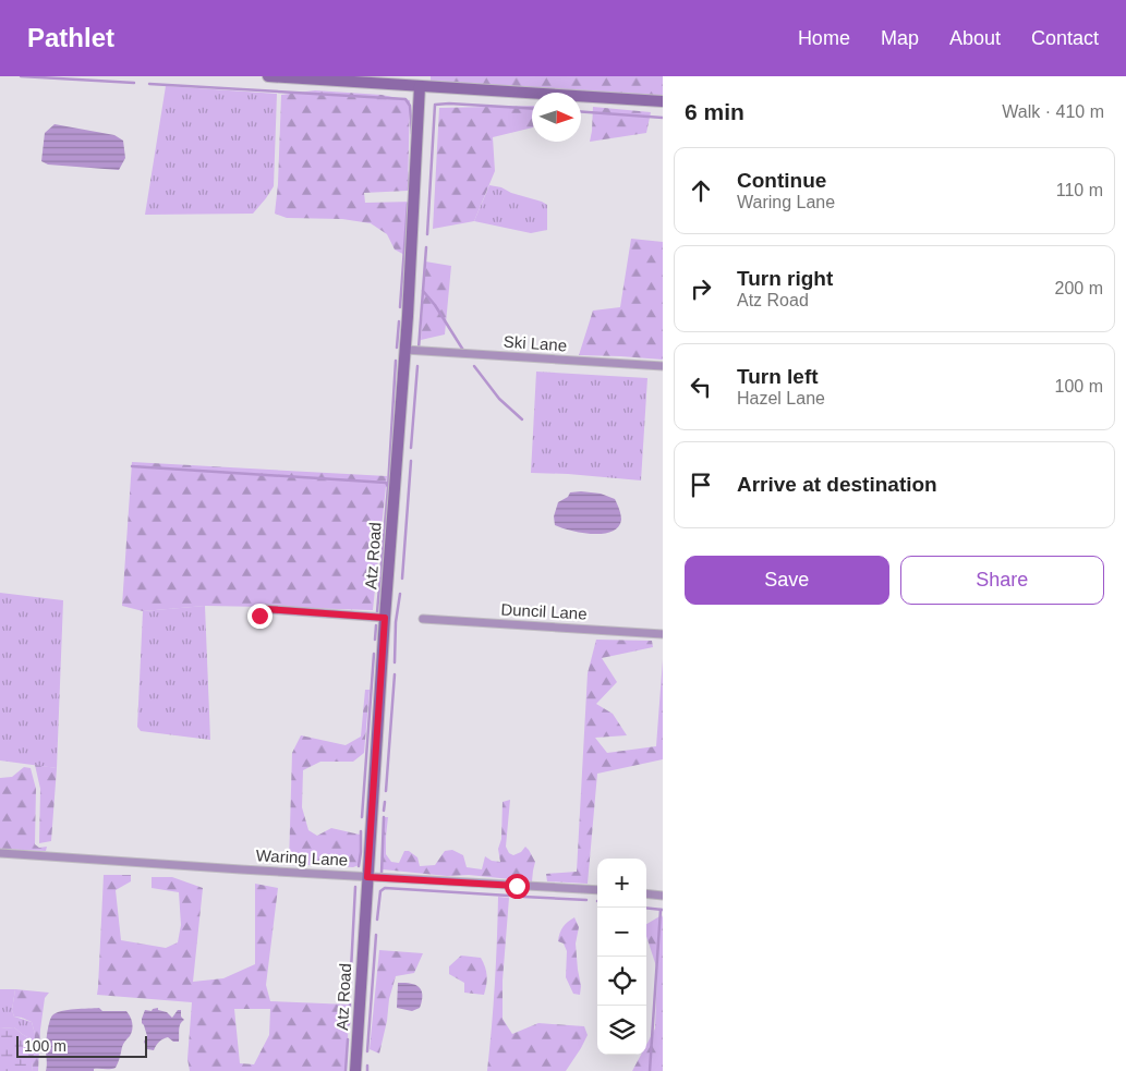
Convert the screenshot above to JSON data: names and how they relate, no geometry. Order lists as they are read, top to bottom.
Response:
{
  "streets": {
    "street": [
      "Ski Lane",
      "Atz Road",
      "Duncil Lane",
      "Waring Lane"
    ]
  },
  "crossings": [
    ["Ski Lane", "Atz Road"],
    ["Atz Road", "Waring Lane"]
  ],
  "scale_bar": "100 m",
  "north": "right",
  "page": {
    "header": "Pathlet",
    "nav": [
      "Home",
      "Map",
      "About",
      "Contact"
    ],
    "heading": ["6 min", "Walk · 410 m"],
    "list": [
      ["Continue", "Waring Lane", "110 m"],
      ["Turn right", "Atz Road", "200 m"],
      ["Turn left", "Hazel Lane", "100 m"],
      "Arrive at destination"
    ],
    "buttons": ["Save", "Share"],
    "map_buttons": ["+", "−"],
    "scale": "100 m"
  }
}
